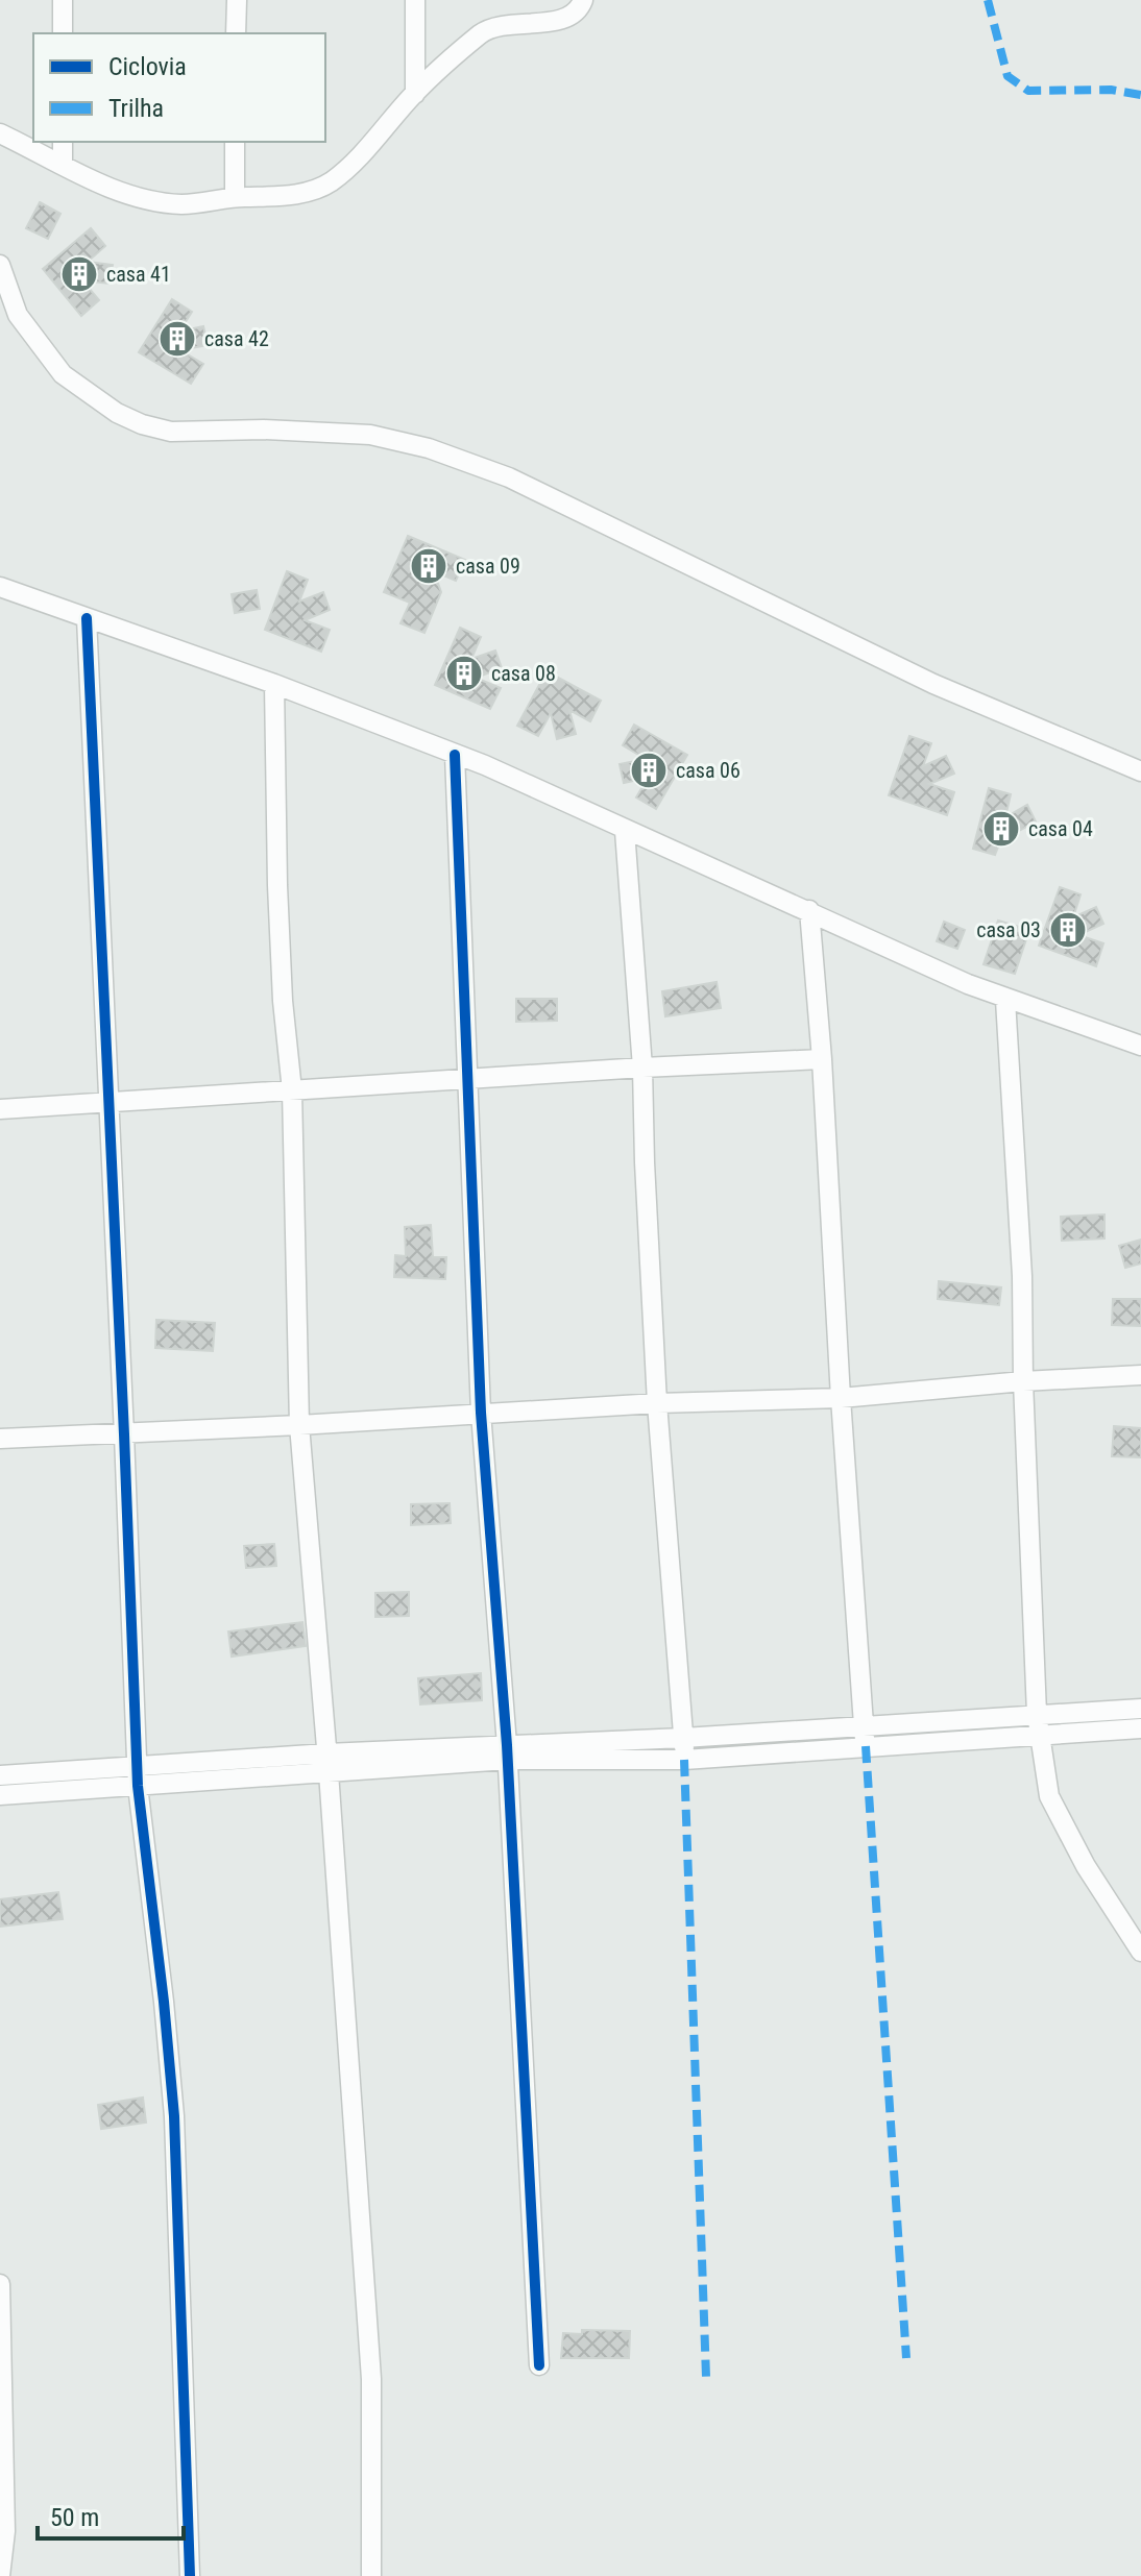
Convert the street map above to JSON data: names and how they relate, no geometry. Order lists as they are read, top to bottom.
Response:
{
  "places": {
    "building": [
      "casa 41",
      "casa 42",
      "casa 09",
      "casa 08",
      "casa 06",
      "casa 04",
      "casa 03"
    ]
  },
  "legend": ["Ciclovia", "Trilha"],
  "scale_bar": "50 m"
}
